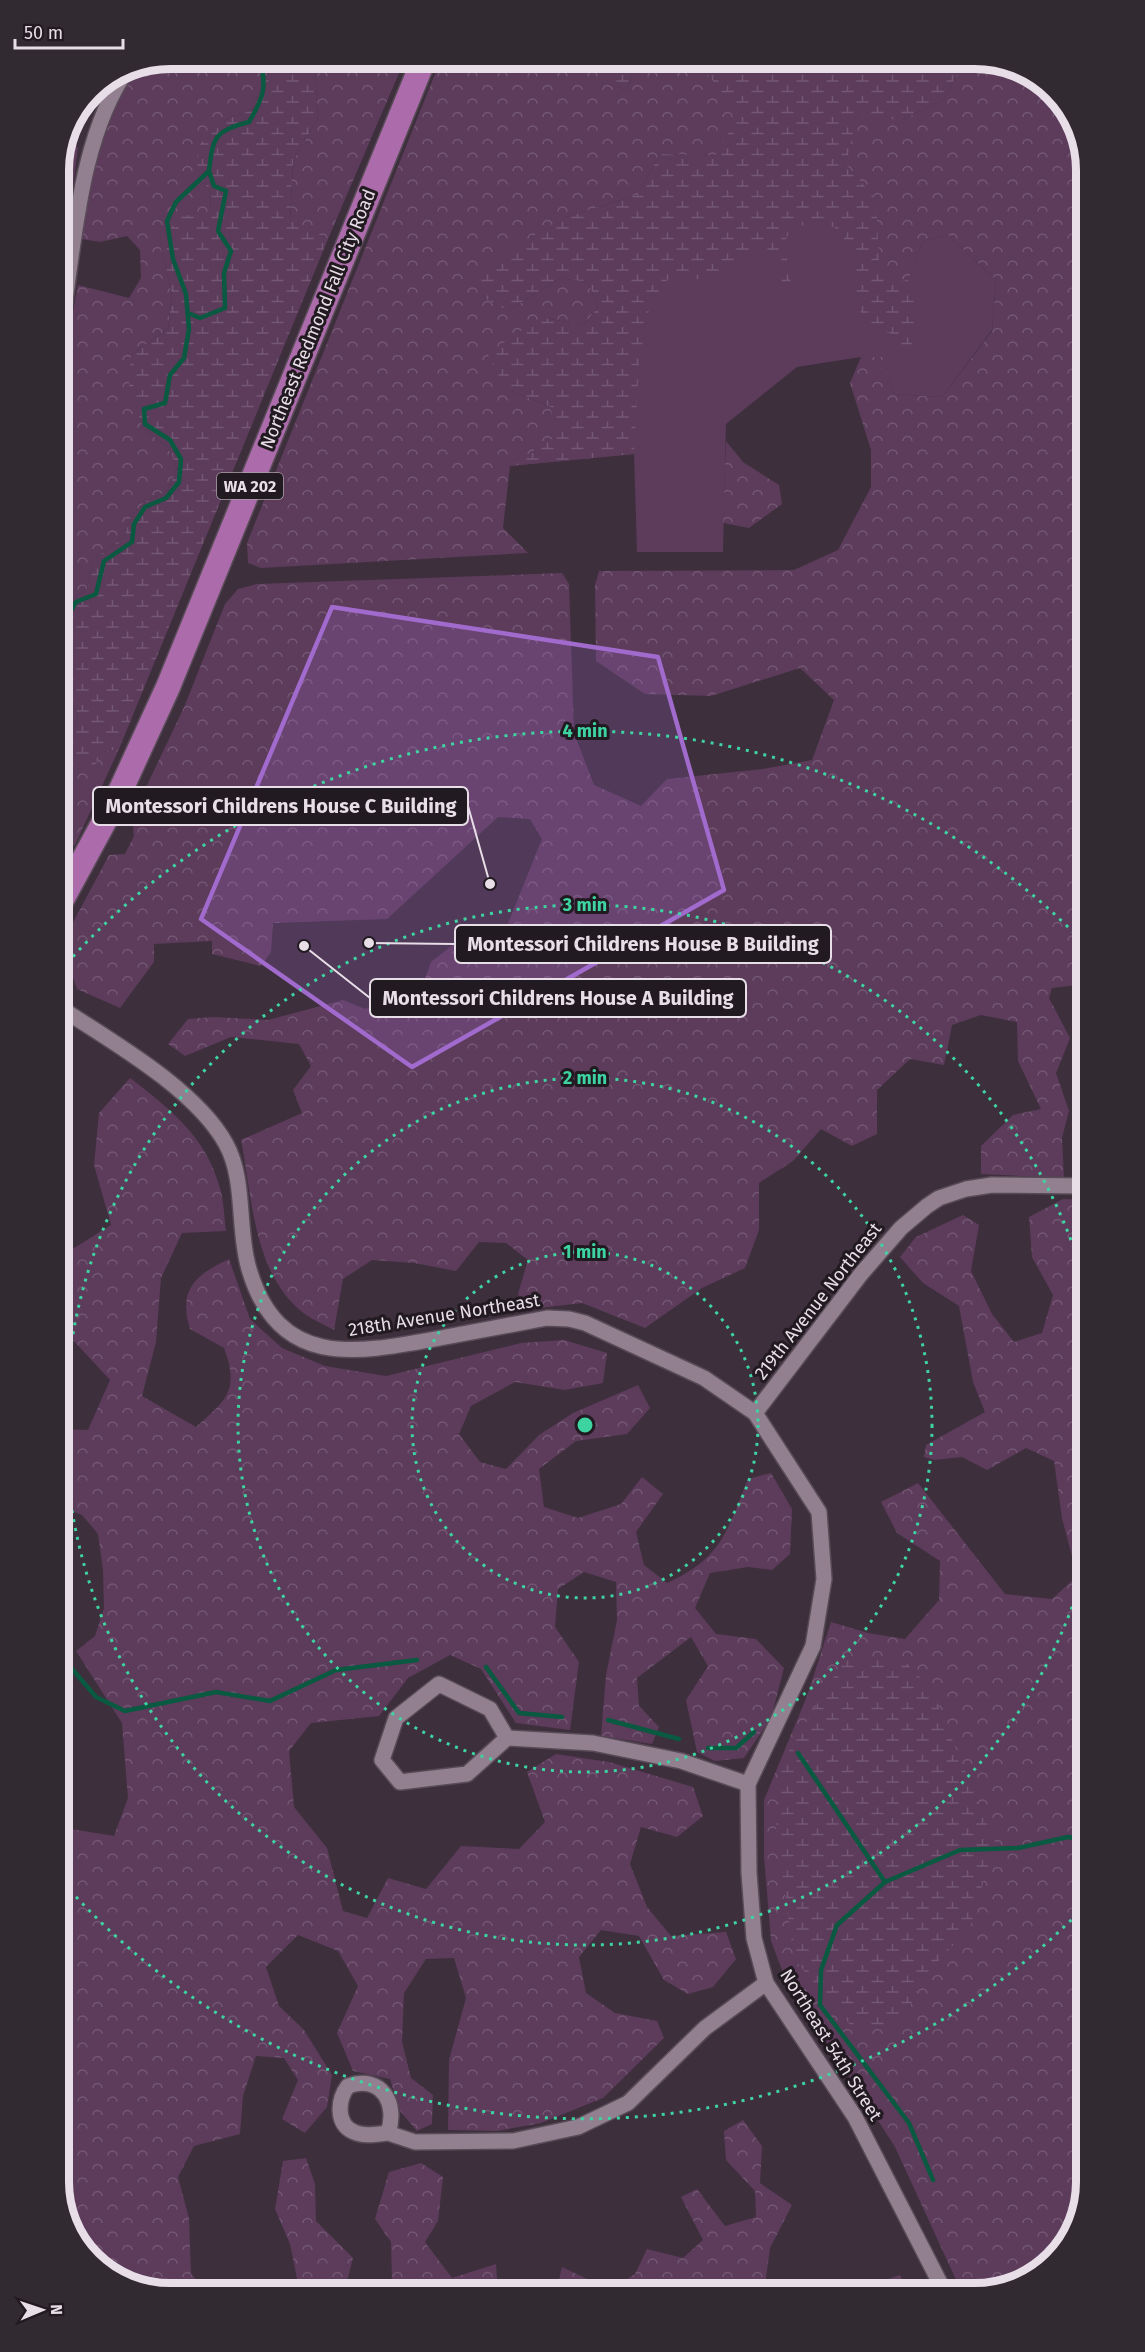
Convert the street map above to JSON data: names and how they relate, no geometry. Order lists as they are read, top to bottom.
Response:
{
  "streets": {
    "main road": ["Northeast Redmond Fall City Road", "WA 202"],
    "street": ["219th Avenue Northeast", "218th Avenue Northeast", "Northeast 54th Street"]
  },
  "crossings": [
    ["219th Avenue Northeast", "218th Avenue Northeast"],
    ["219th Avenue Northeast", "Northeast 54th Street"],
    ["218th Avenue Northeast", "Northeast 54th Street"]
  ],
  "places": ["Montessori Childrens House C Building", "Montessori Childrens House B Building", "Montessori Childrens House A Building"],
  "scale_bar": "50 m",
  "north": "right",
  "rings": [
    "4 min",
    "3 min",
    "2 min",
    "1 min"
  ]
}
